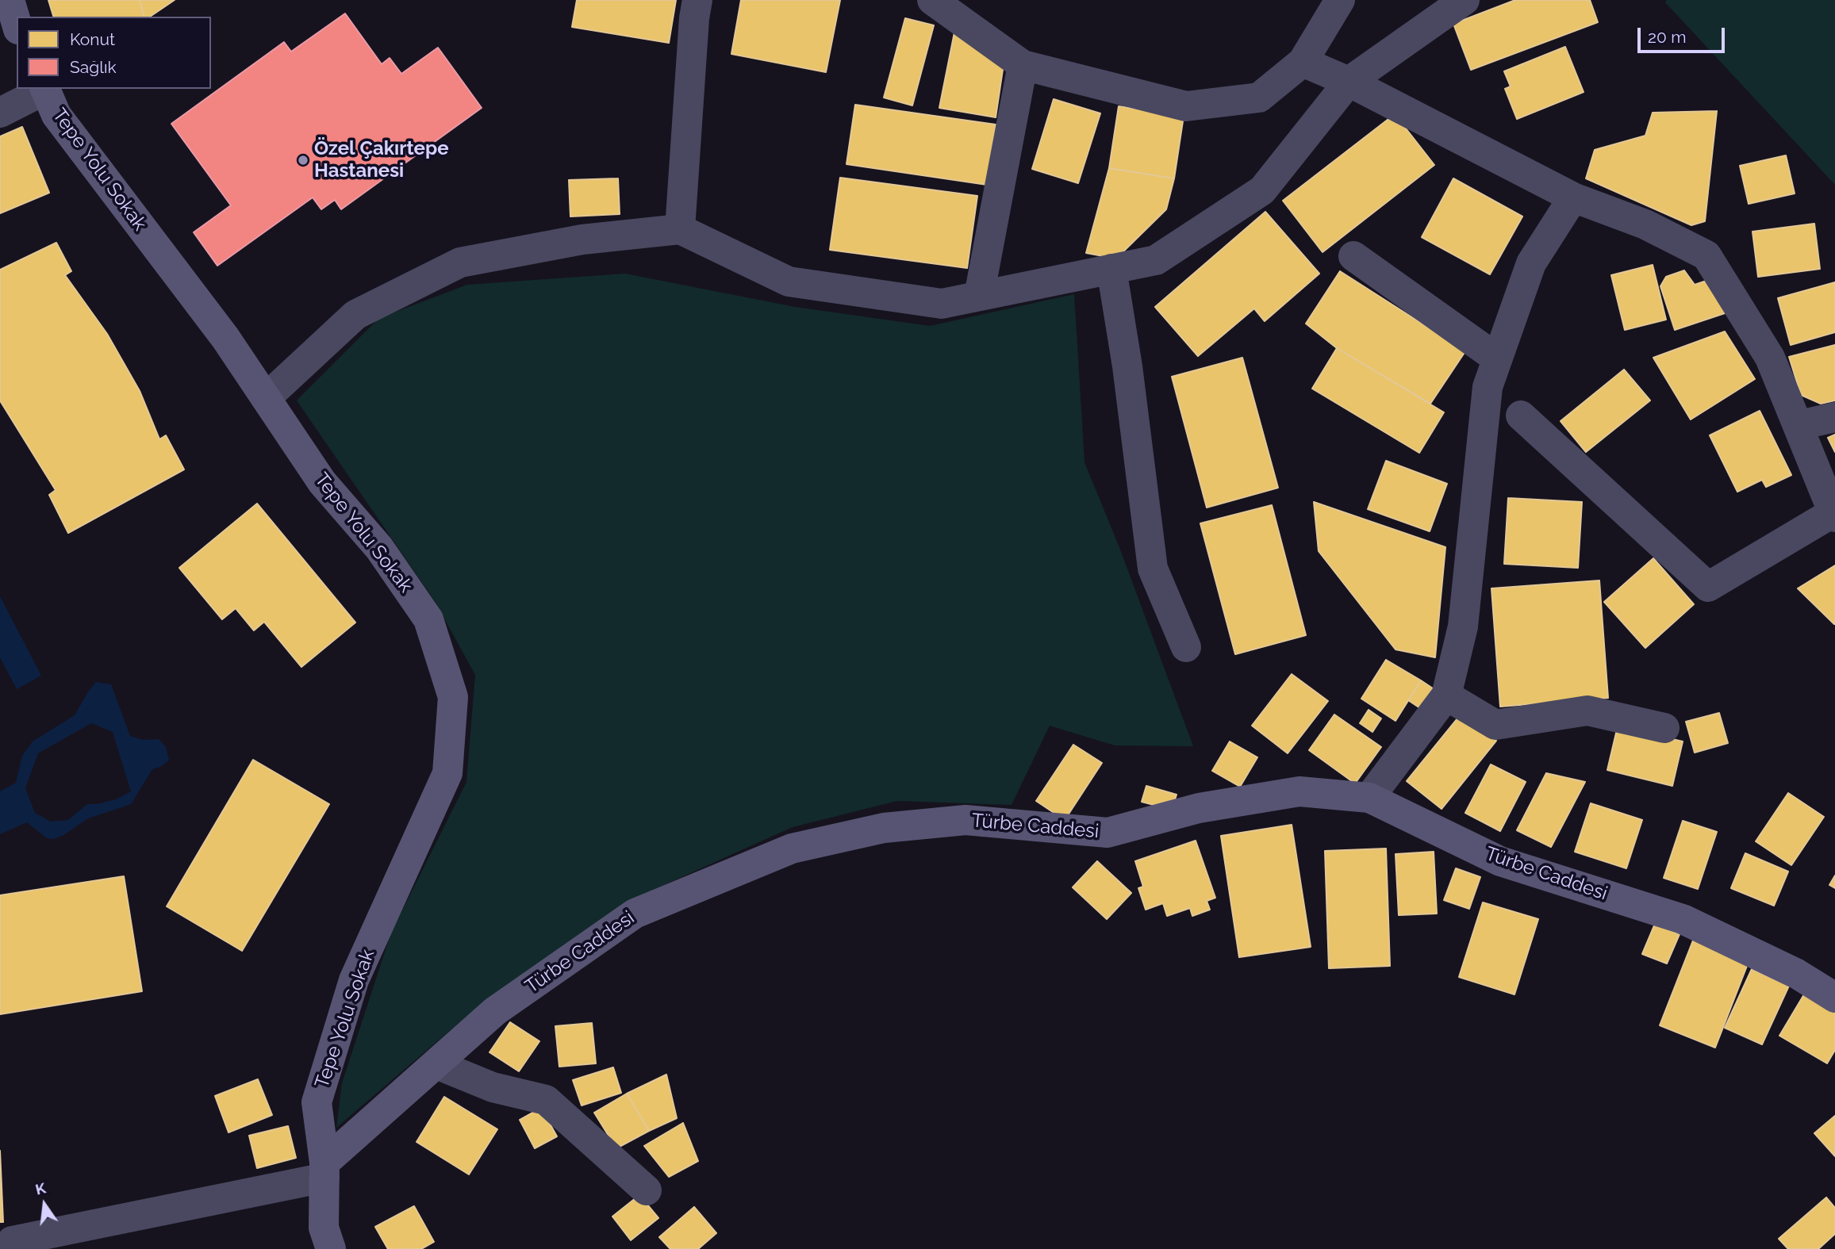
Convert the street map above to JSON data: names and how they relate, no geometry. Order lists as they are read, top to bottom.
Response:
{
  "streets": {
    "street": ["Tepe Yolu Sokak", "Türbe Caddesi"]
  },
  "crossings": [
    ["Tepe Yolu Sokak", "Türbe Caddesi"]
  ],
  "places": ["Özel Çakırtepe Hastanesi"],
  "legend": ["Konut", "Sağlık"],
  "scale_bar": "20 m",
  "north": "top"
}
